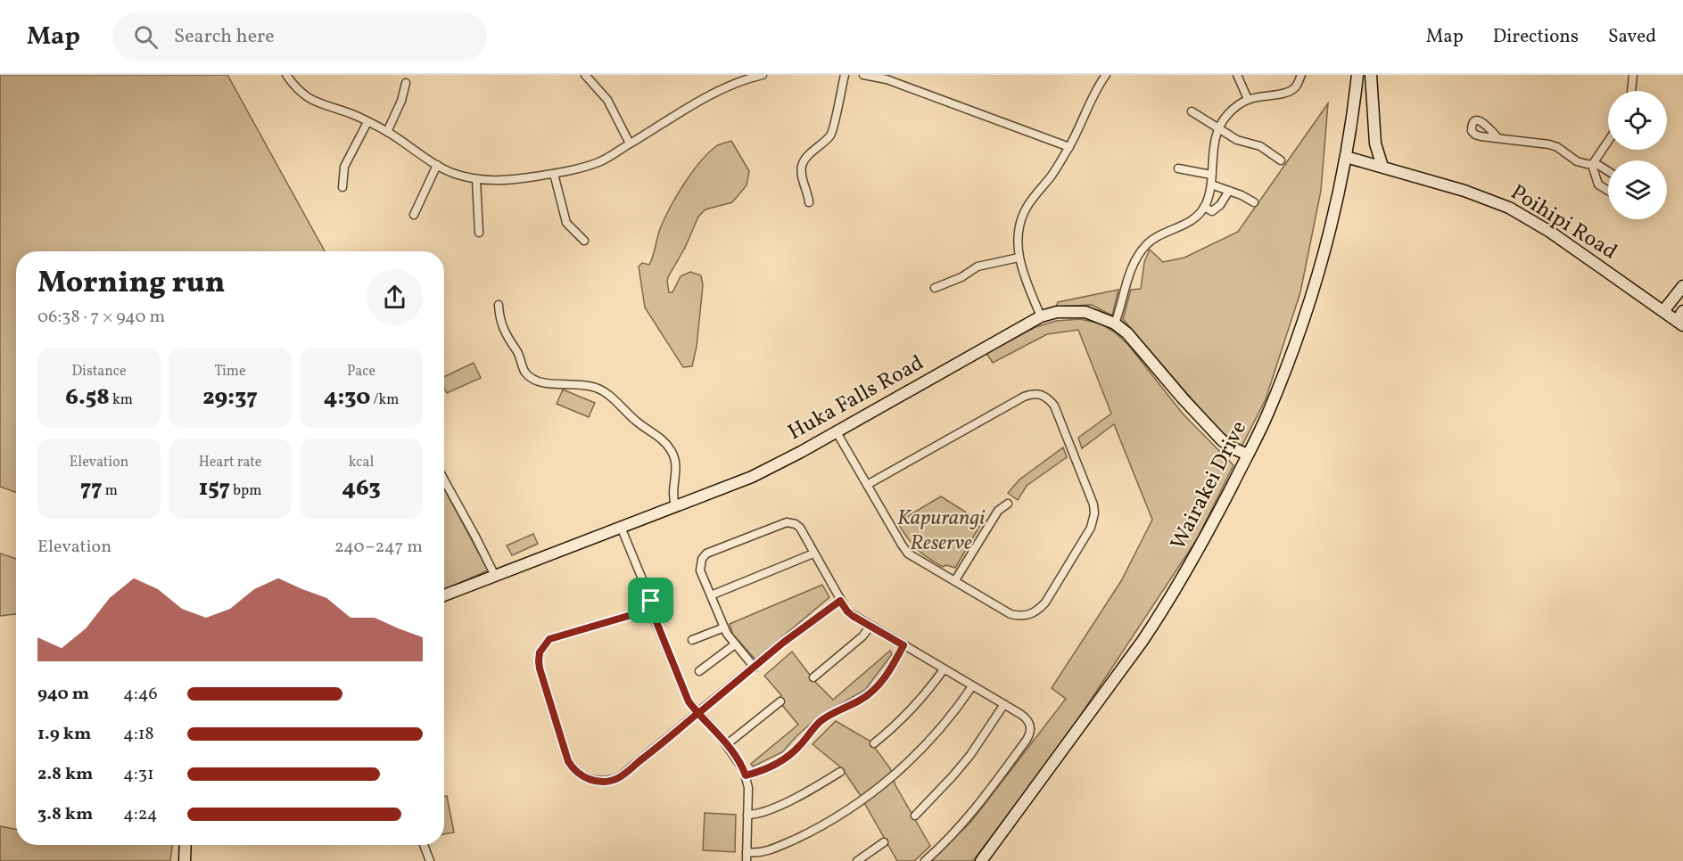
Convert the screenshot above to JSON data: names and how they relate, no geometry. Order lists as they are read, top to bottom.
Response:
{
  "streets": {
    "main road": ["Poihipi Road", "Huka Falls Road", "Wairakei Drive"]
  },
  "crossings": [
    ["Poihipi Road", "Wairakei Drive"],
    ["Huka Falls Road", "Wairakei Drive"]
  ],
  "parks": ["Kapurangi Reserve"],
  "page": {
    "header": "Map",
    "search": "Search here",
    "nav": ["Map", "Directions", "Saved"],
    "heading": ["Morning run", "06:38 · 7 × 940 m"],
    "stats": [
      ["Distance", "6.58 km"],
      ["Time", "29:37"],
      ["Pace", "4:30 /km"],
      ["Elevation", "77 m"],
      ["Heart rate", "157 bpm"],
      ["kcal", "463"]
    ],
    "chart": ["Elevation", "240–247 m"],
    "list": [
      {
        "name": "940 m",
        "note": "4:46"
      },
      {
        "name": "1.9 km",
        "note": "4:18"
      },
      {
        "name": "2.8 km",
        "note": "4:31"
      },
      {
        "name": "3.8 km",
        "note": "4:24"
      }
    ]
  }
}
